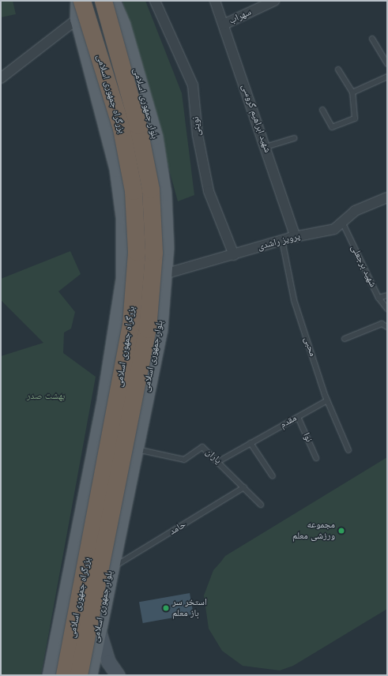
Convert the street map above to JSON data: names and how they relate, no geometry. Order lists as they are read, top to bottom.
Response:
{
  "streets": {
    "highway": ["بزرگراه جمهوری اسلامی"],
    "main road": ["بلوار جمهوری اسلامی"],
    "street": [
      "سهراب",
      "شهید ابراهیم گروسی",
      "نوینی",
      "پرویز راشدی"
    ],
    "lane": [
      "شهید برجعلی",
      "محبی",
      "مقدم",
      "نوا",
      "یاران",
      "حامد"
    ]
  },
  "crossings": [
    ["سهراب", "شهید ابراهیم گروسی"],
    ["بلوار جمهوری اسلامی", "پرویز راشدی"],
    ["بلوار جمهوری اسلامی", "یاران"],
    ["بلوار جمهوری اسلامی", "حامد"],
    ["شهید ابراهیم گروسی", "پرویز راشدی"],
    ["نوینی", "پرویز راشدی"],
    ["پرویز راشدی", "شهید برجعلی"],
    ["پرویز راشدی", "محبی"],
    ["محبی", "مقدم"],
    ["مقدم", "نوا"],
    ["مقدم", "یاران"],
    ["یاران", "حامد"]
  ],
  "parks": ["بهشت صدر"],
  "places": ["مجموعه ورزشی معلم", "استخر سر باز معلم"]
}
